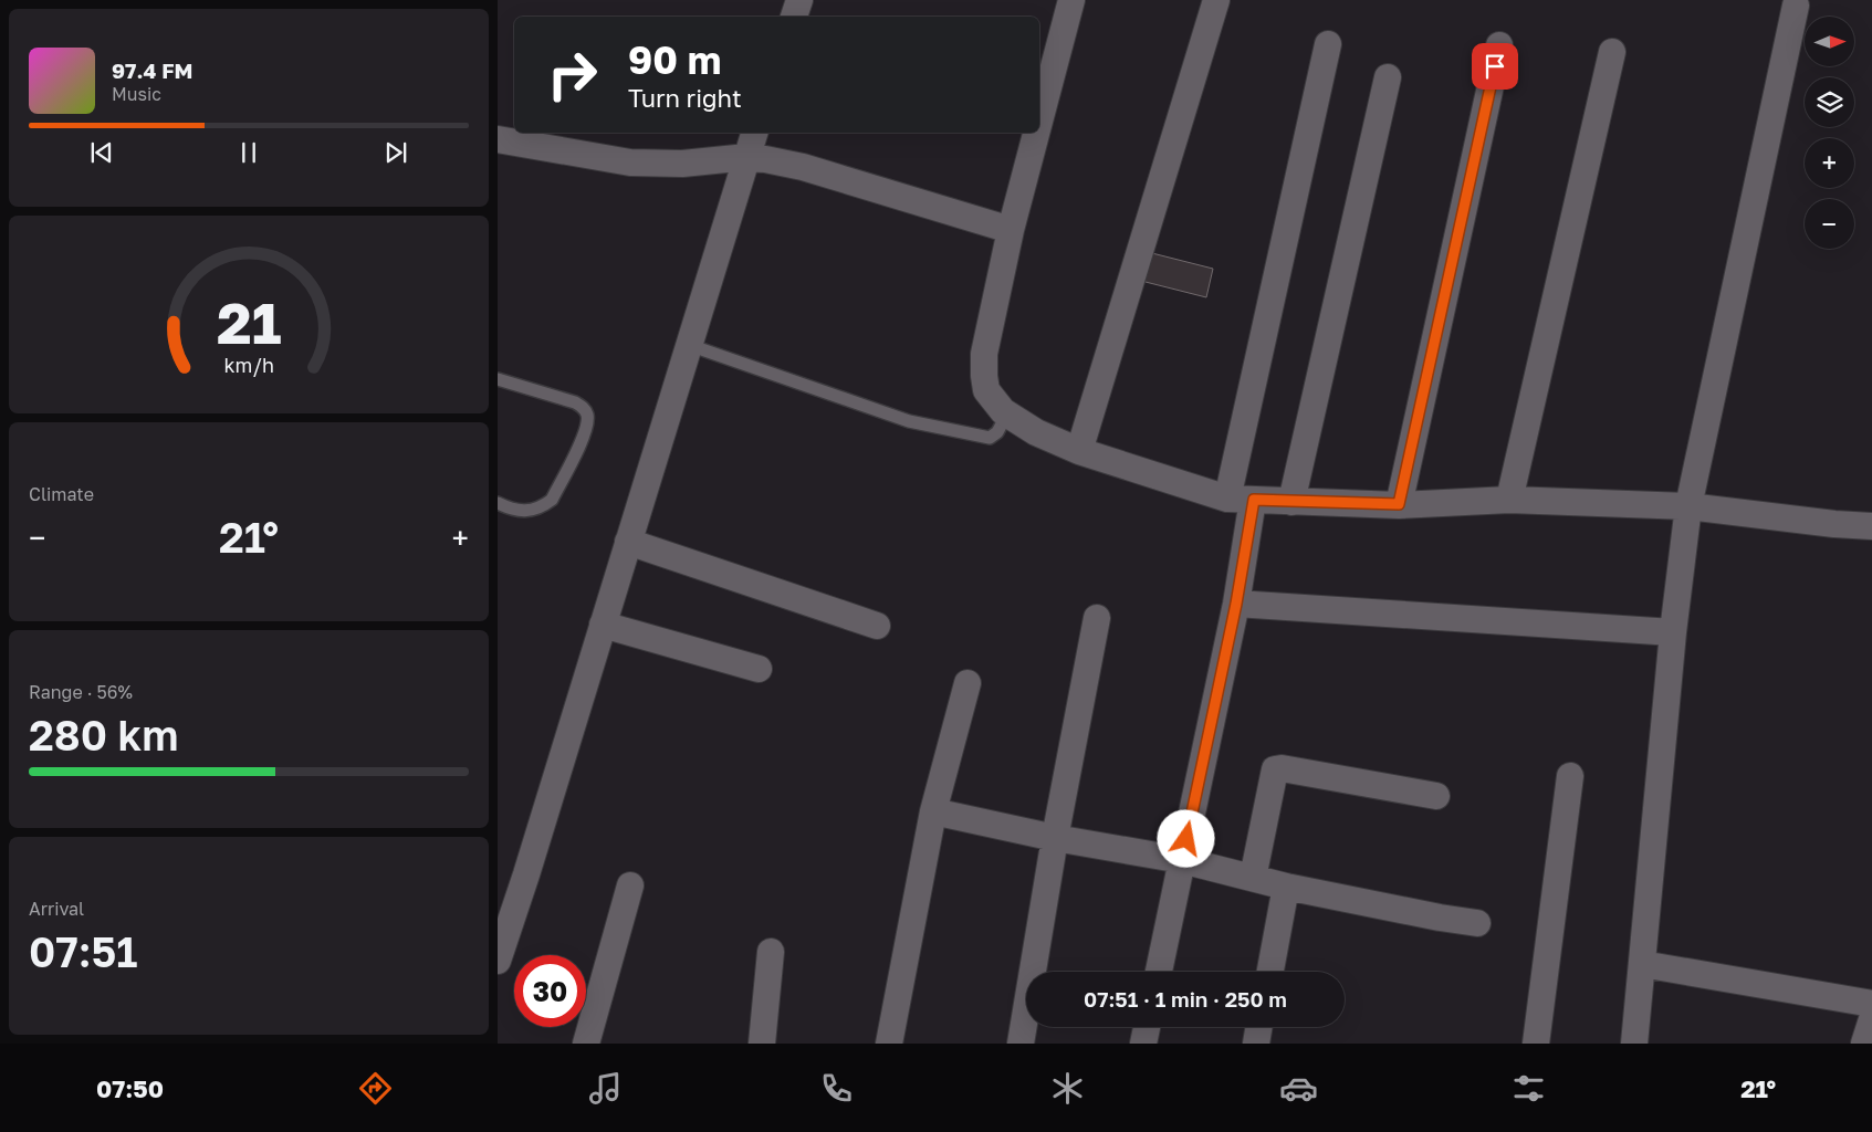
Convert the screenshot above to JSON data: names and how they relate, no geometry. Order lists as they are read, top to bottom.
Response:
{
  "north": "right",
  "page": {
    "map_buttons": ["+", "−"],
    "turn": ["90 m", "Turn right"],
    "song": ["97.4 FM", "Music"],
    "tile": [
      "Climate",
      ["Range · 56%", "280 km"],
      ["Arrival", "07:51"]
    ],
    "heat": ["−", "21°", "+"],
    "limit": "30",
    "trip": "07:51 · 1 min · 250 m",
    "tabs": ["07:50", "21°"],
    "gauge": ["21", "km/h"]
  }
}
